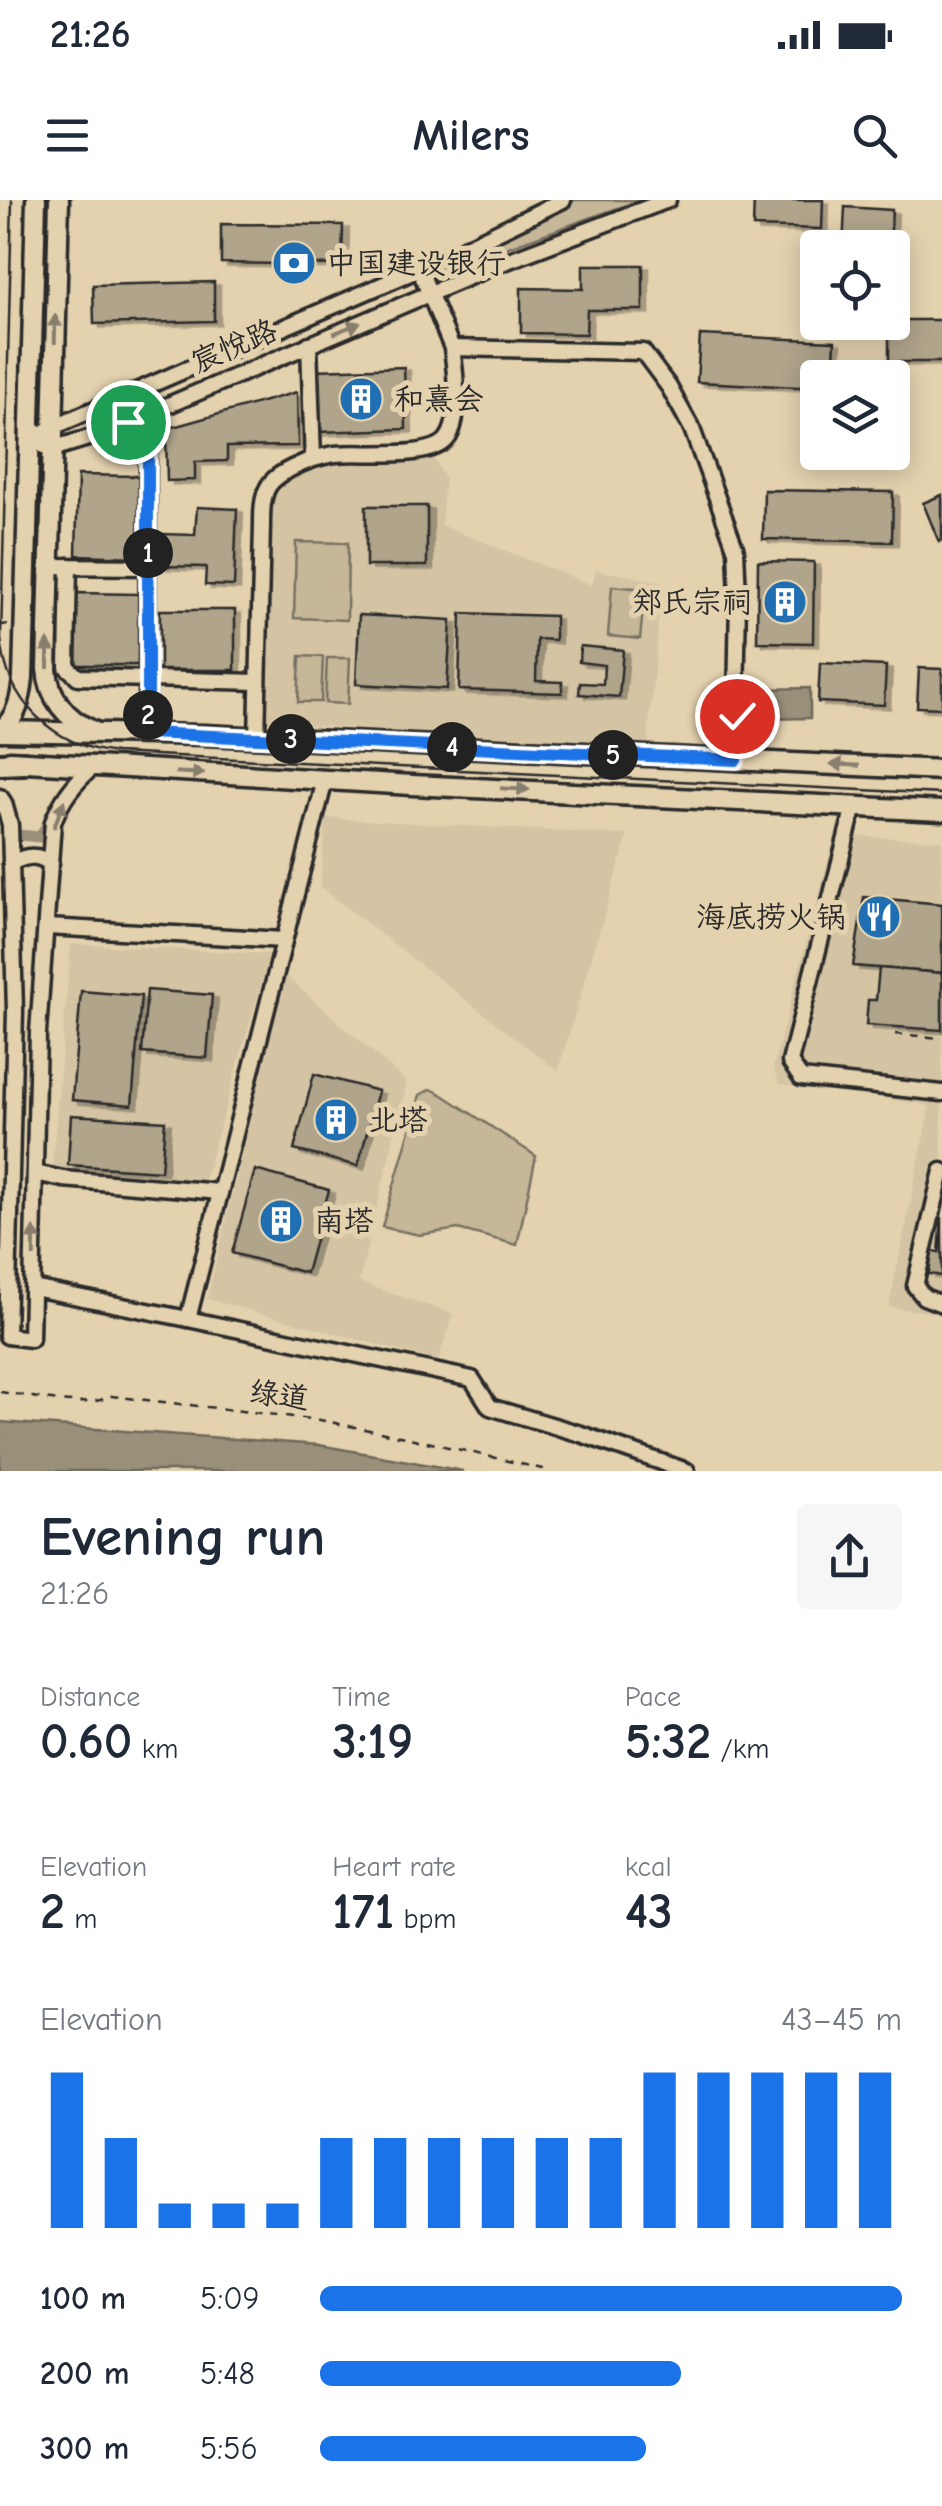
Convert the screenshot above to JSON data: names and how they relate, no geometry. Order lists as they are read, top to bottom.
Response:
{
  "streets": {
    "street": ["宸悦路"],
    "path": ["绿道"]
  },
  "places": {
    "bank": ["中国建设银行"],
    "building": [
      "和熹会",
      "郑氏宗祠",
      "北塔",
      "南塔"
    ],
    "restaurant": ["海底捞火锅"]
  },
  "page": {
    "status": "21:26",
    "header": "Milers",
    "pins": [
      "1",
      "2",
      "3",
      "4",
      "5"
    ],
    "heading": ["Evening run", "21:26"],
    "stats": [
      ["Distance", "0.60 km"],
      ["Time", "3:19"],
      ["Pace", "5:32 /km"],
      ["Elevation", "2 m"],
      ["Heart rate", "171 bpm"],
      ["kcal", "43"]
    ],
    "chart": ["Elevation", "43–45 m"],
    "list": [
      {
        "name": "100 m",
        "note": "5:09"
      },
      {
        "name": "200 m",
        "note": "5:48"
      },
      {
        "name": "300 m",
        "note": "5:56"
      }
    ]
  }
}
